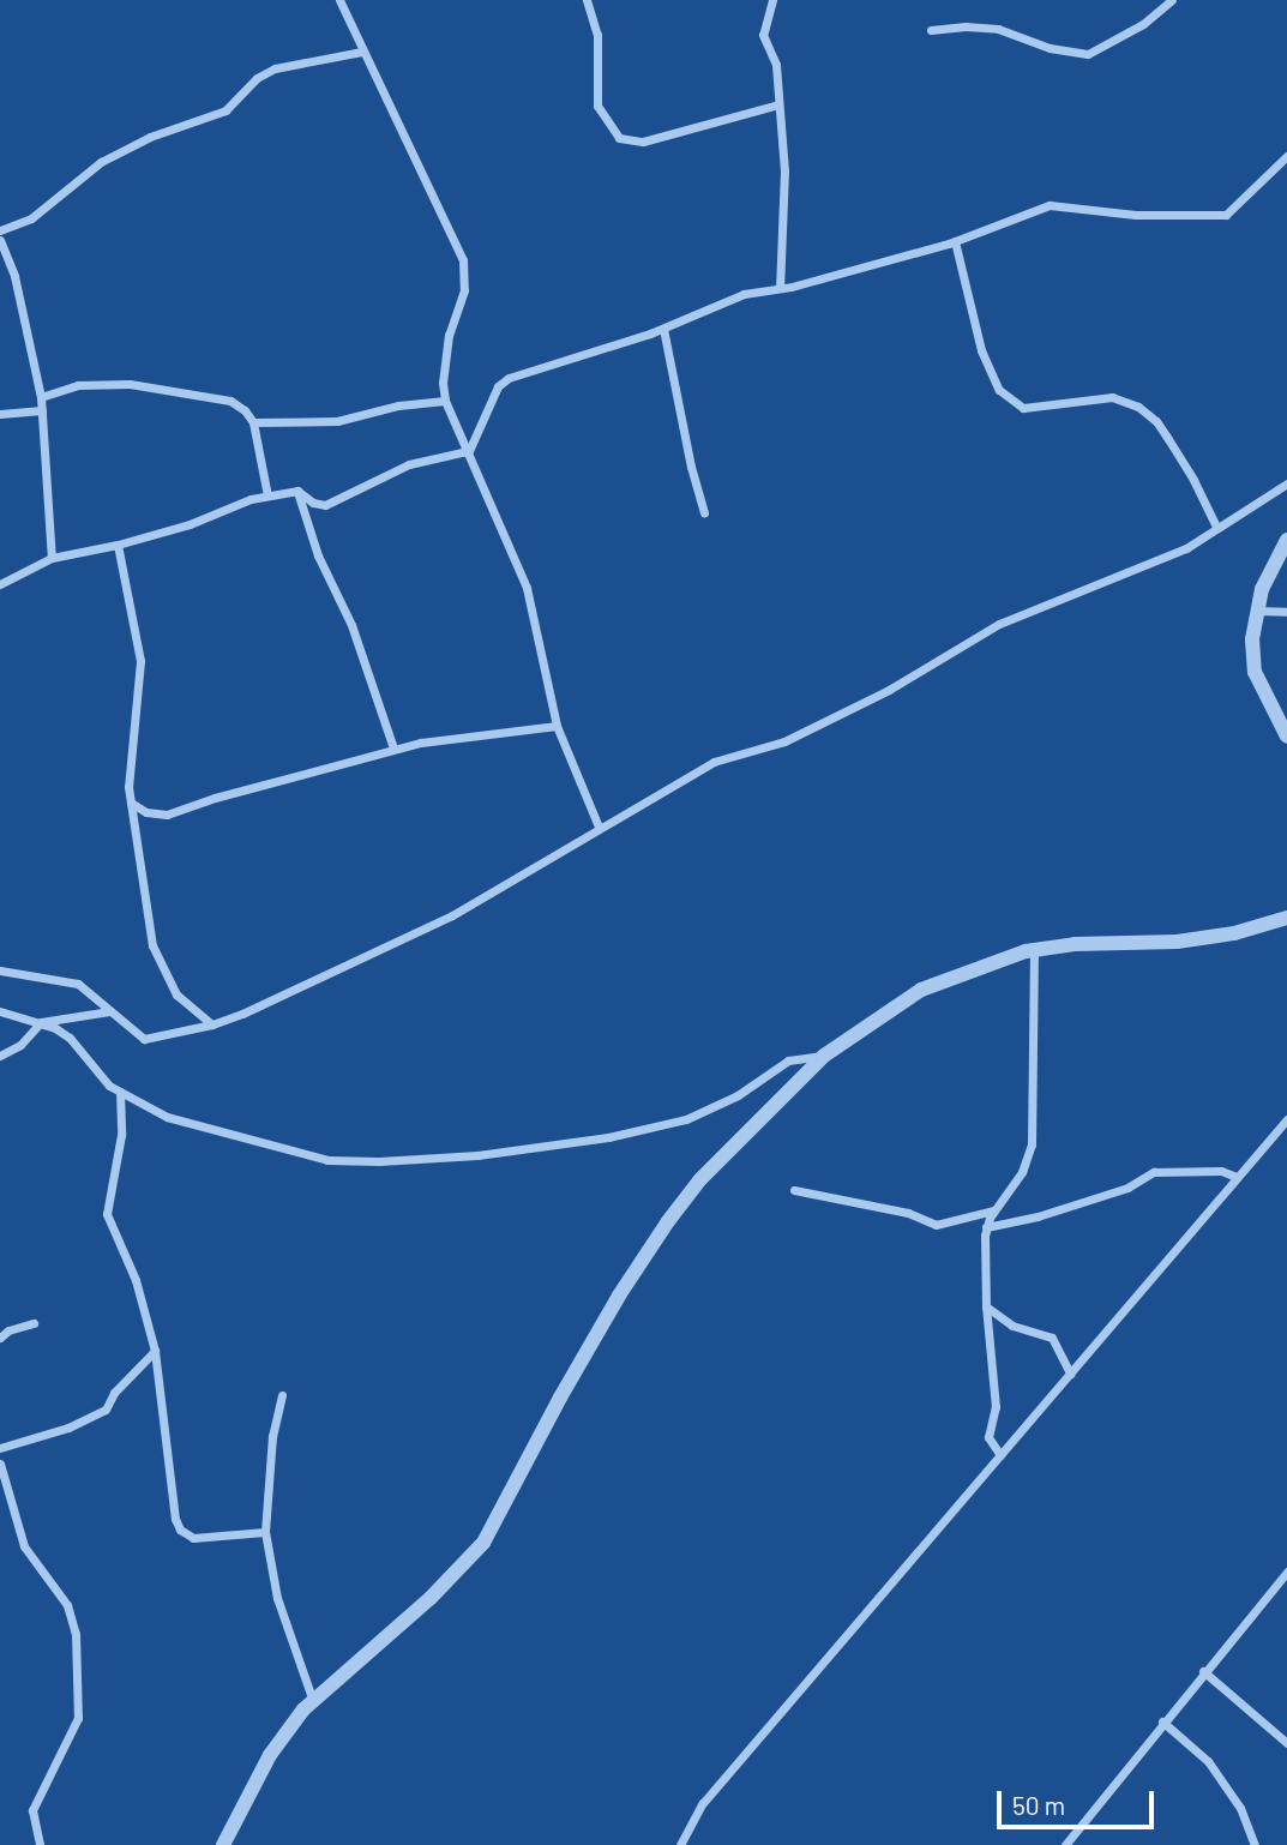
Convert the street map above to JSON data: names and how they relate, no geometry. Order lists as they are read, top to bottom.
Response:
{
  "scale_bar": "50 m"
}
